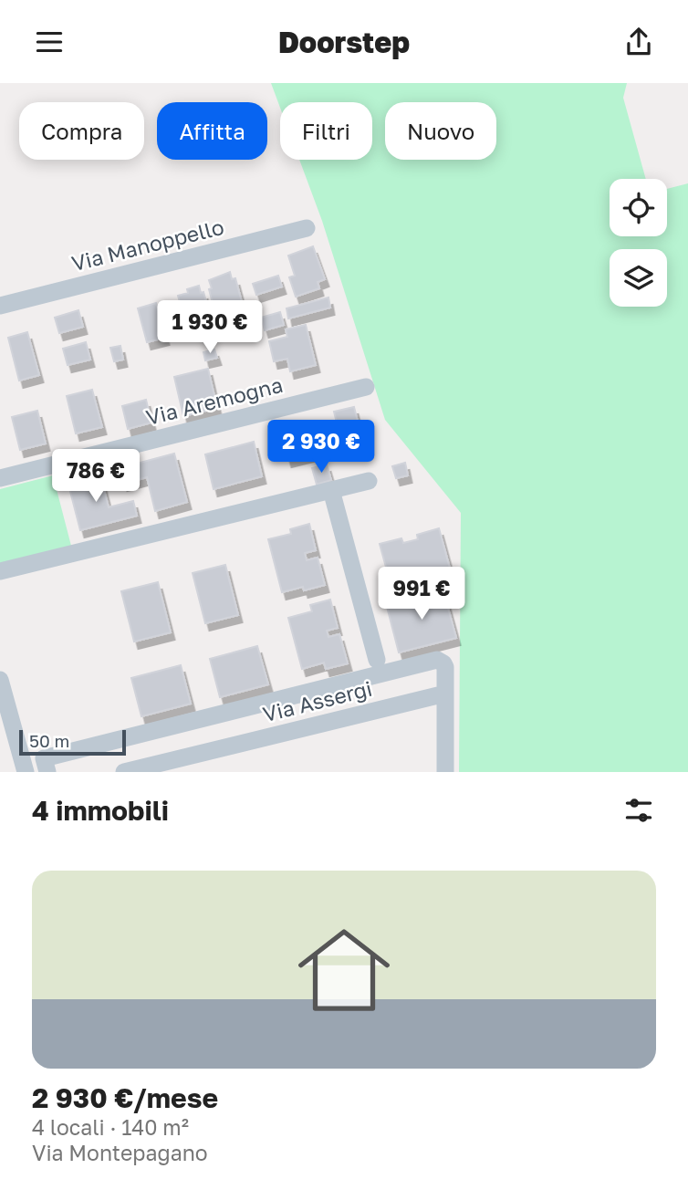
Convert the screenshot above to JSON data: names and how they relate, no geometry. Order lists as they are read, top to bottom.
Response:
{
  "streets": {
    "street": ["Via Manoppello", "Via Aremogna", "Via Assergi"]
  },
  "scale_bar": "50 m",
  "page": {
    "header": "Doorstep",
    "chip": [
      "Compra",
      "Affitta",
      "Filtri",
      "Nuovo"
    ],
    "price": [
      "1 930 €",
      "2 930 €",
      "786 €",
      "991 €"
    ],
    "scale": "50 m",
    "heading": "4 immobili",
    "list": [
      {
        "name": "2 930 €/mese",
        "note": "4 locali · 140 m² · Via Montepagano"
      }
    ]
  }
}
